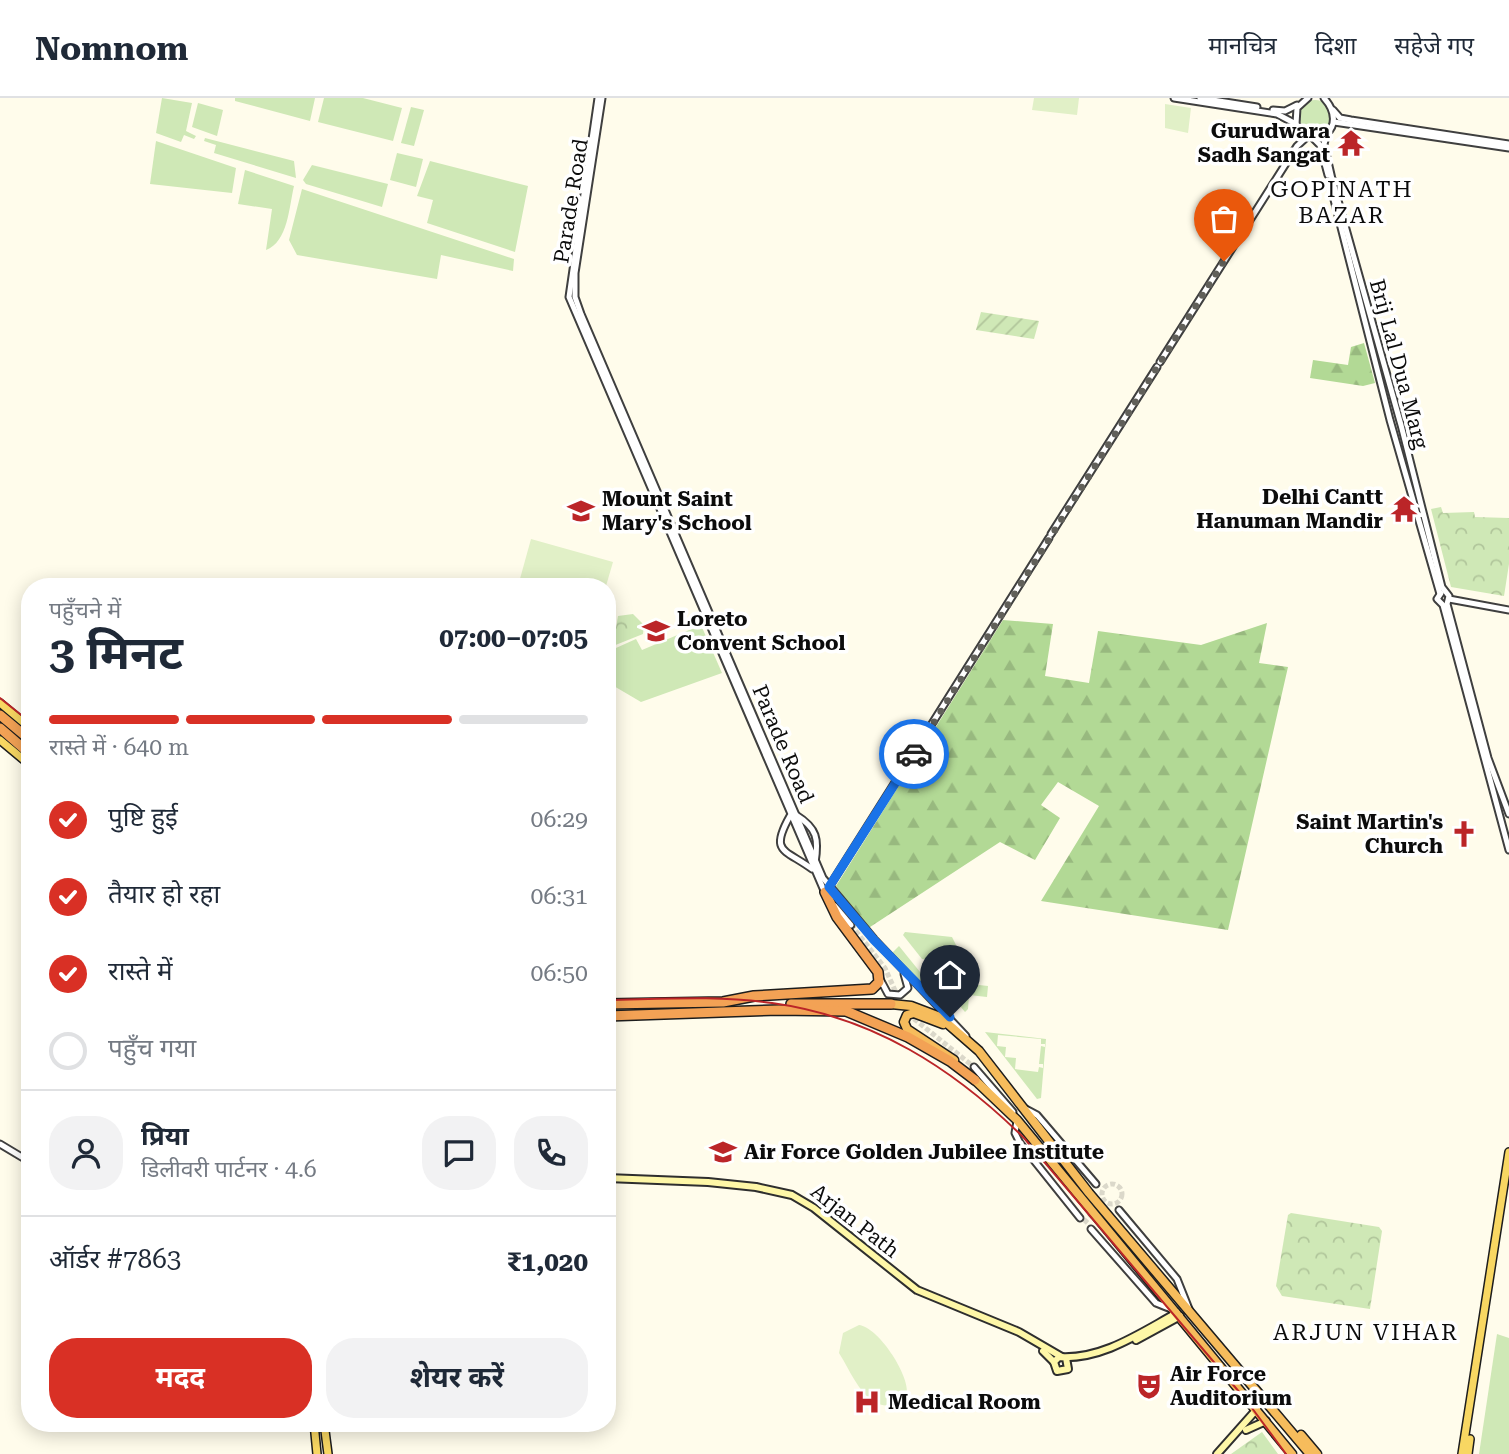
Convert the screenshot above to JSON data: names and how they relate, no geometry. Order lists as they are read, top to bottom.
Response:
{
  "streets": {
    "main road": ["Arjan Path"],
    "street": ["Parade Road", "Brij Lal Dua Marg"]
  },
  "districts": ["GOPINATH BAZAR", "ARJUN VIHAR"],
  "places": {
    "temple": ["Gurudwara Sadh Sangat", "Delhi Cantt Hanuman Mandir"],
    "school or university": ["Mount Saint Mary's School", "Loreto Convent School", "Air Force Golden Jubilee Institute"],
    "church": ["Saint Martin's Church"],
    "theatre": ["Air Force Auditorium"],
    "hospital": ["Medical Room"]
  },
  "page": {
    "header": "Nomnom",
    "nav": ["मानचित्र", "दिशा", "सहेजे गए"],
    "heading": ["3 मिनट", "पहुँचने में", "07:00–07:05"],
    "panel": [
      "प्रिया",
      "डिलीवरी पार्टनर · 4.6",
      "ऑर्डर #7863",
      "₹1,020"
    ],
    "bar": "रास्ते में · 640 m",
    "list": [
      ["पुष्टि हुई", "06:29"],
      ["तैयार हो रहा", "06:31"],
      ["रास्ते में", "06:50"],
      "पहुँच गया"
    ],
    "buttons": ["मदद", "शेयर करें"]
  }
}
